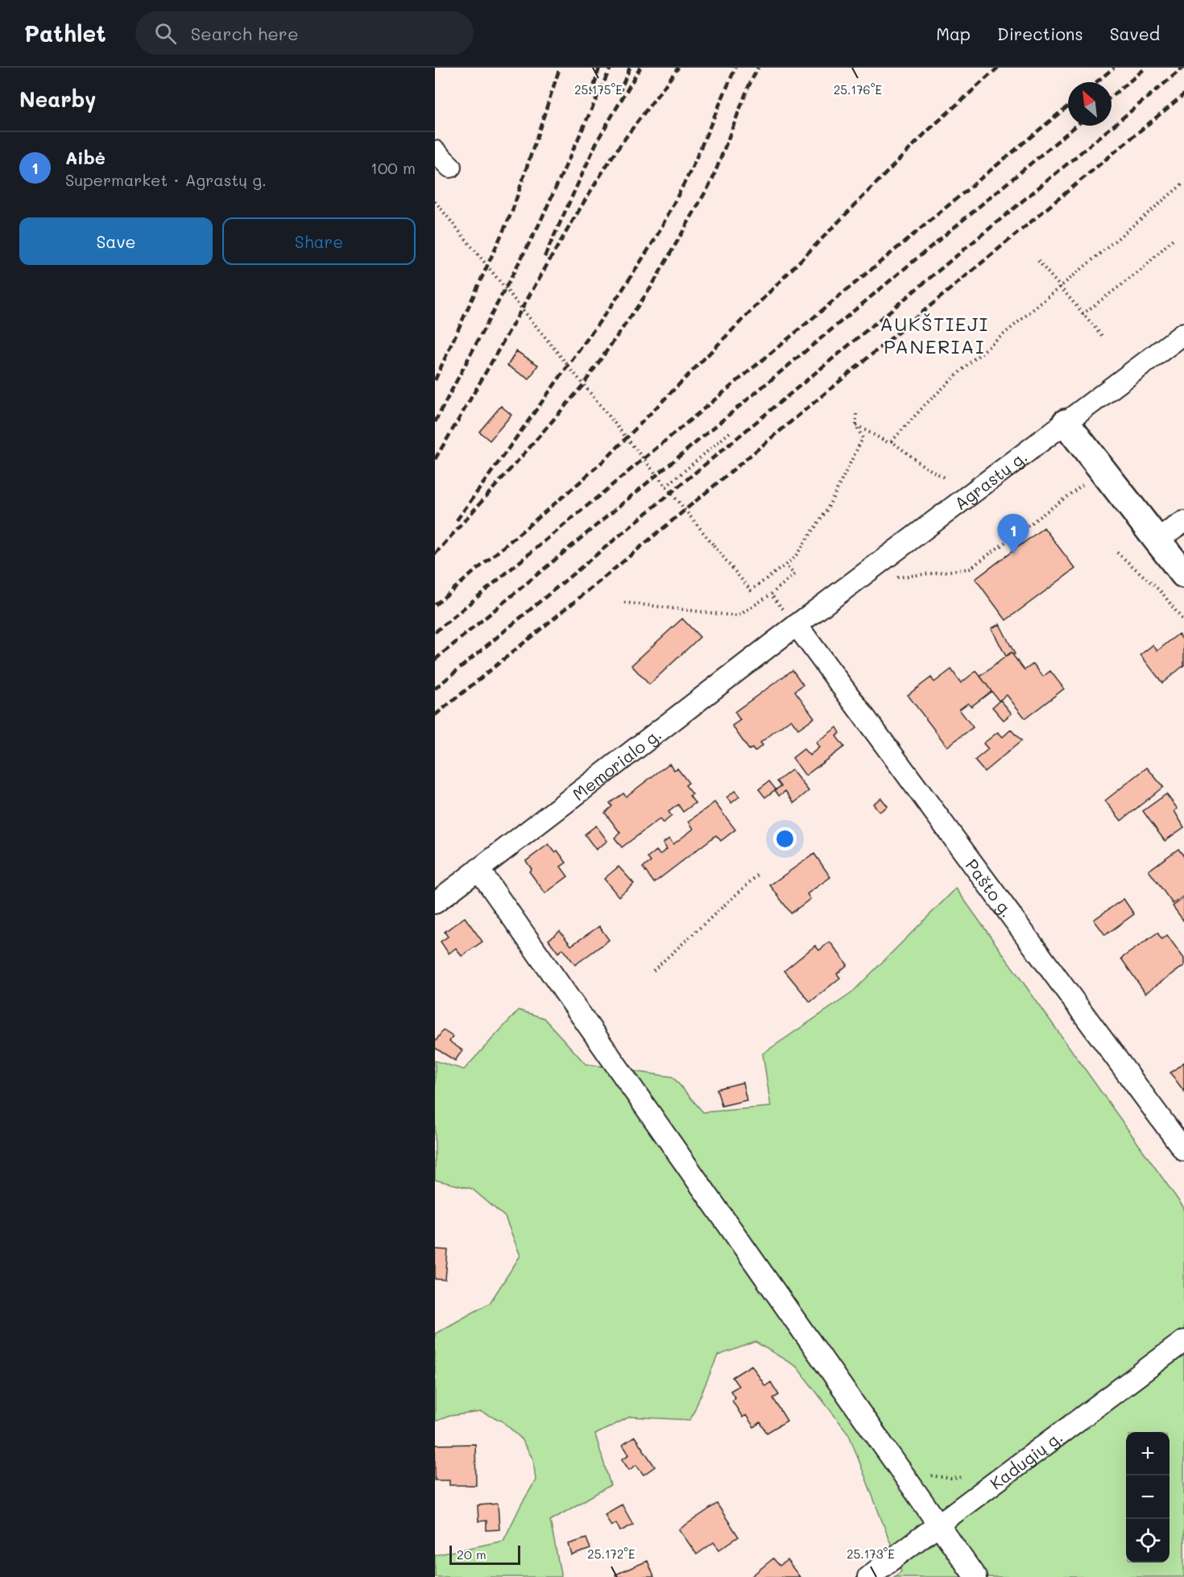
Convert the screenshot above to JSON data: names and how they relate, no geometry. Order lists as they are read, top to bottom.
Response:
{
  "streets": {
    "street": [
      "Agrastų g.",
      "Memorialo g.",
      "Pašto g.",
      "Kadugių g."
    ]
  },
  "crossings": [
    ["Agrastų g.", "Memorialo g."],
    ["Agrastų g.", "Pašto g."],
    ["Memorialo g.", "Pašto g."]
  ],
  "districts": ["AUKŠTIEJI PANERIAI"],
  "scale_bar": "20 m",
  "north": "top left",
  "page": {
    "header": "Pathlet",
    "search": "Search here",
    "nav": ["Map", "Directions", "Saved"],
    "heading": "Nearby",
    "list": [
      {
        "mark": "1",
        "name": "Aibė",
        "note": "Supermarket · Agrastų g.",
        "value": "100 m"
      }
    ],
    "buttons": ["Save", "Share"],
    "pins": "1",
    "map_buttons": ["+", "−"],
    "scale": "20 m"
  },
  "coordinates": [
    "25.175°E",
    "25.176°E",
    "25.172°E",
    "25.173°E"
  ]
}
